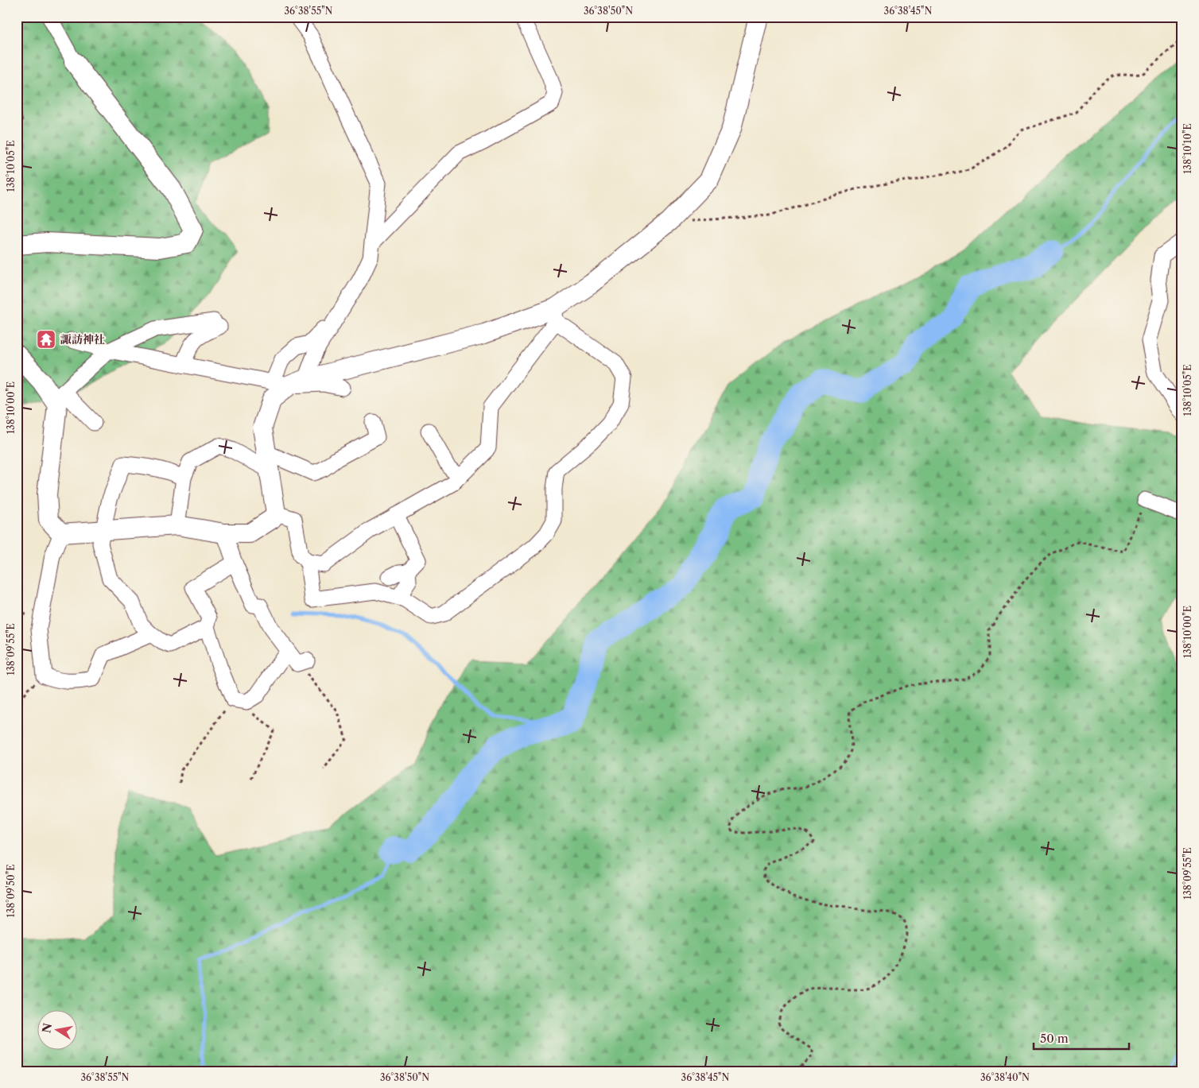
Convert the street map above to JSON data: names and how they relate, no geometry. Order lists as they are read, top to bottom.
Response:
{
  "places": {
    "temple": ["諏訪神社"]
  },
  "scale_bar": "50 m",
  "north": "left",
  "coordinates": [
    "36°38'55\"N",
    "36°38'50\"N",
    "36°38'45\"N",
    "138°10'10\"E",
    "138°10'05\"E",
    "138°10'00\"E",
    "138°09'55\"E",
    "138°09'50\"E",
    "36°38'40\"N"
  ]
}
